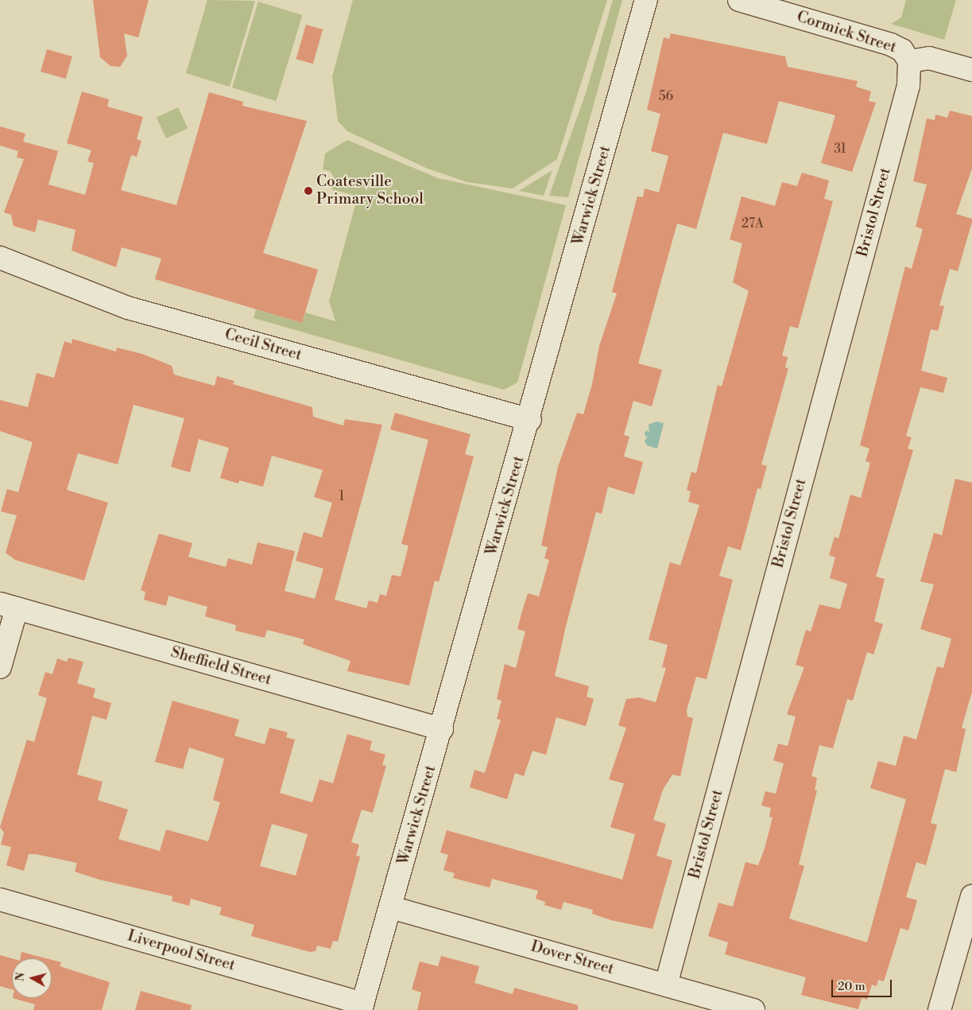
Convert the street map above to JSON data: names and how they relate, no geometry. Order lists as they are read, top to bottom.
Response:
{
  "streets": {
    "street": [
      "Cormick Street",
      "Warwick Street",
      "Bristol Street",
      "Cecil Street",
      "Sheffield Street",
      "Liverpool Street",
      "Dover Street"
    ]
  },
  "crossings": [
    ["Cormick Street", "Bristol Street"],
    ["Warwick Street", "Cecil Street"],
    ["Warwick Street", "Sheffield Street"],
    ["Warwick Street", "Liverpool Street"],
    ["Warwick Street", "Dover Street"],
    ["Bristol Street", "Dover Street"]
  ],
  "places": ["Coatesville Primary School"],
  "house_numbers": [
    "56",
    "31",
    "27A",
    "1"
  ],
  "scale_bar": "20 m",
  "north": "left"
}
